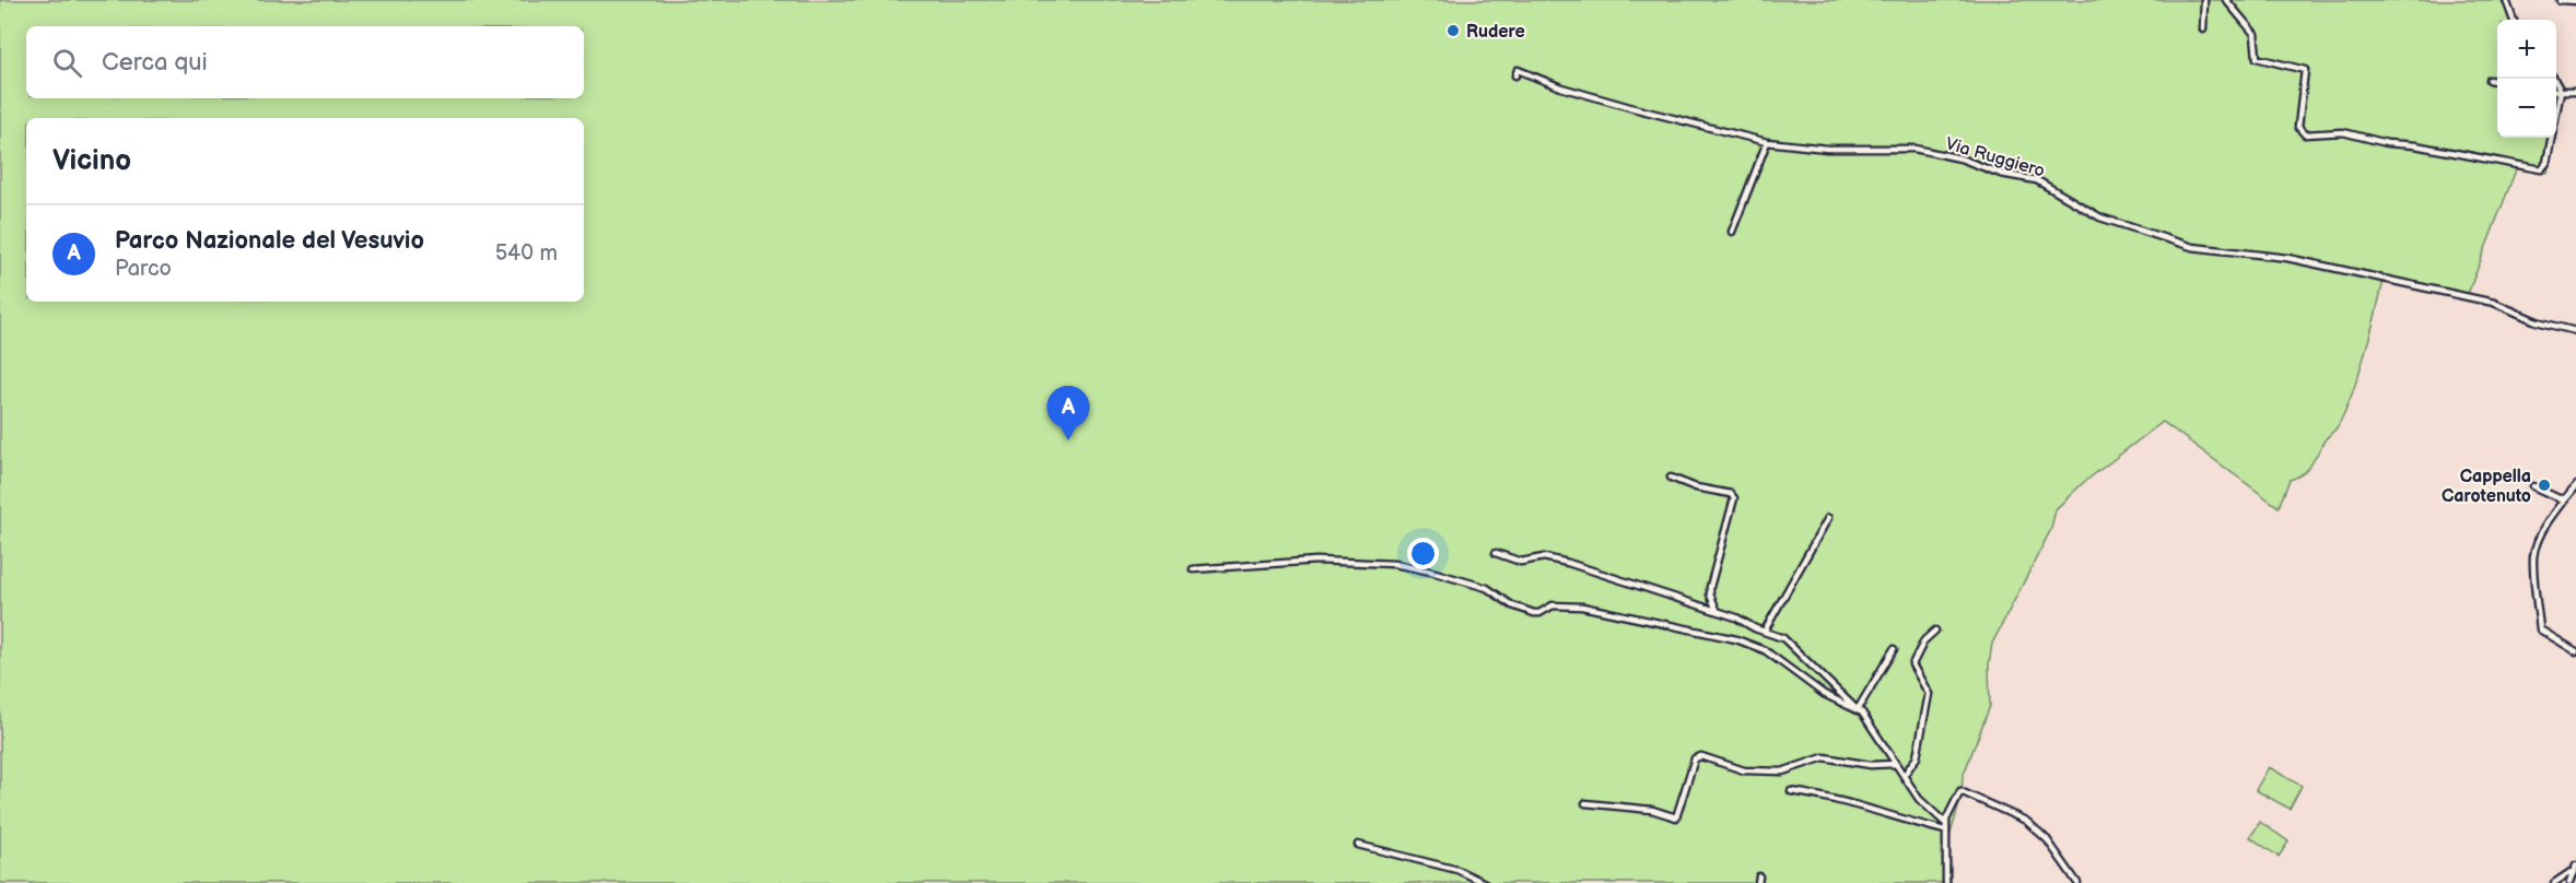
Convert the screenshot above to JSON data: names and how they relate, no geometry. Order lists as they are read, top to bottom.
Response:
{
  "streets": {
    "street": ["Via Ruggiero"]
  },
  "places": ["Rudere", "Cappella Carotenuto"],
  "page": {
    "map_buttons": ["+", "−"],
    "search": "Cerca qui",
    "heading": "Vicino",
    "list": [
      {
        "mark": "A",
        "name": "Parco Nazionale del Vesuvio",
        "note": "Parco",
        "value": "540 m"
      }
    ],
    "pins": "A"
  }
}
